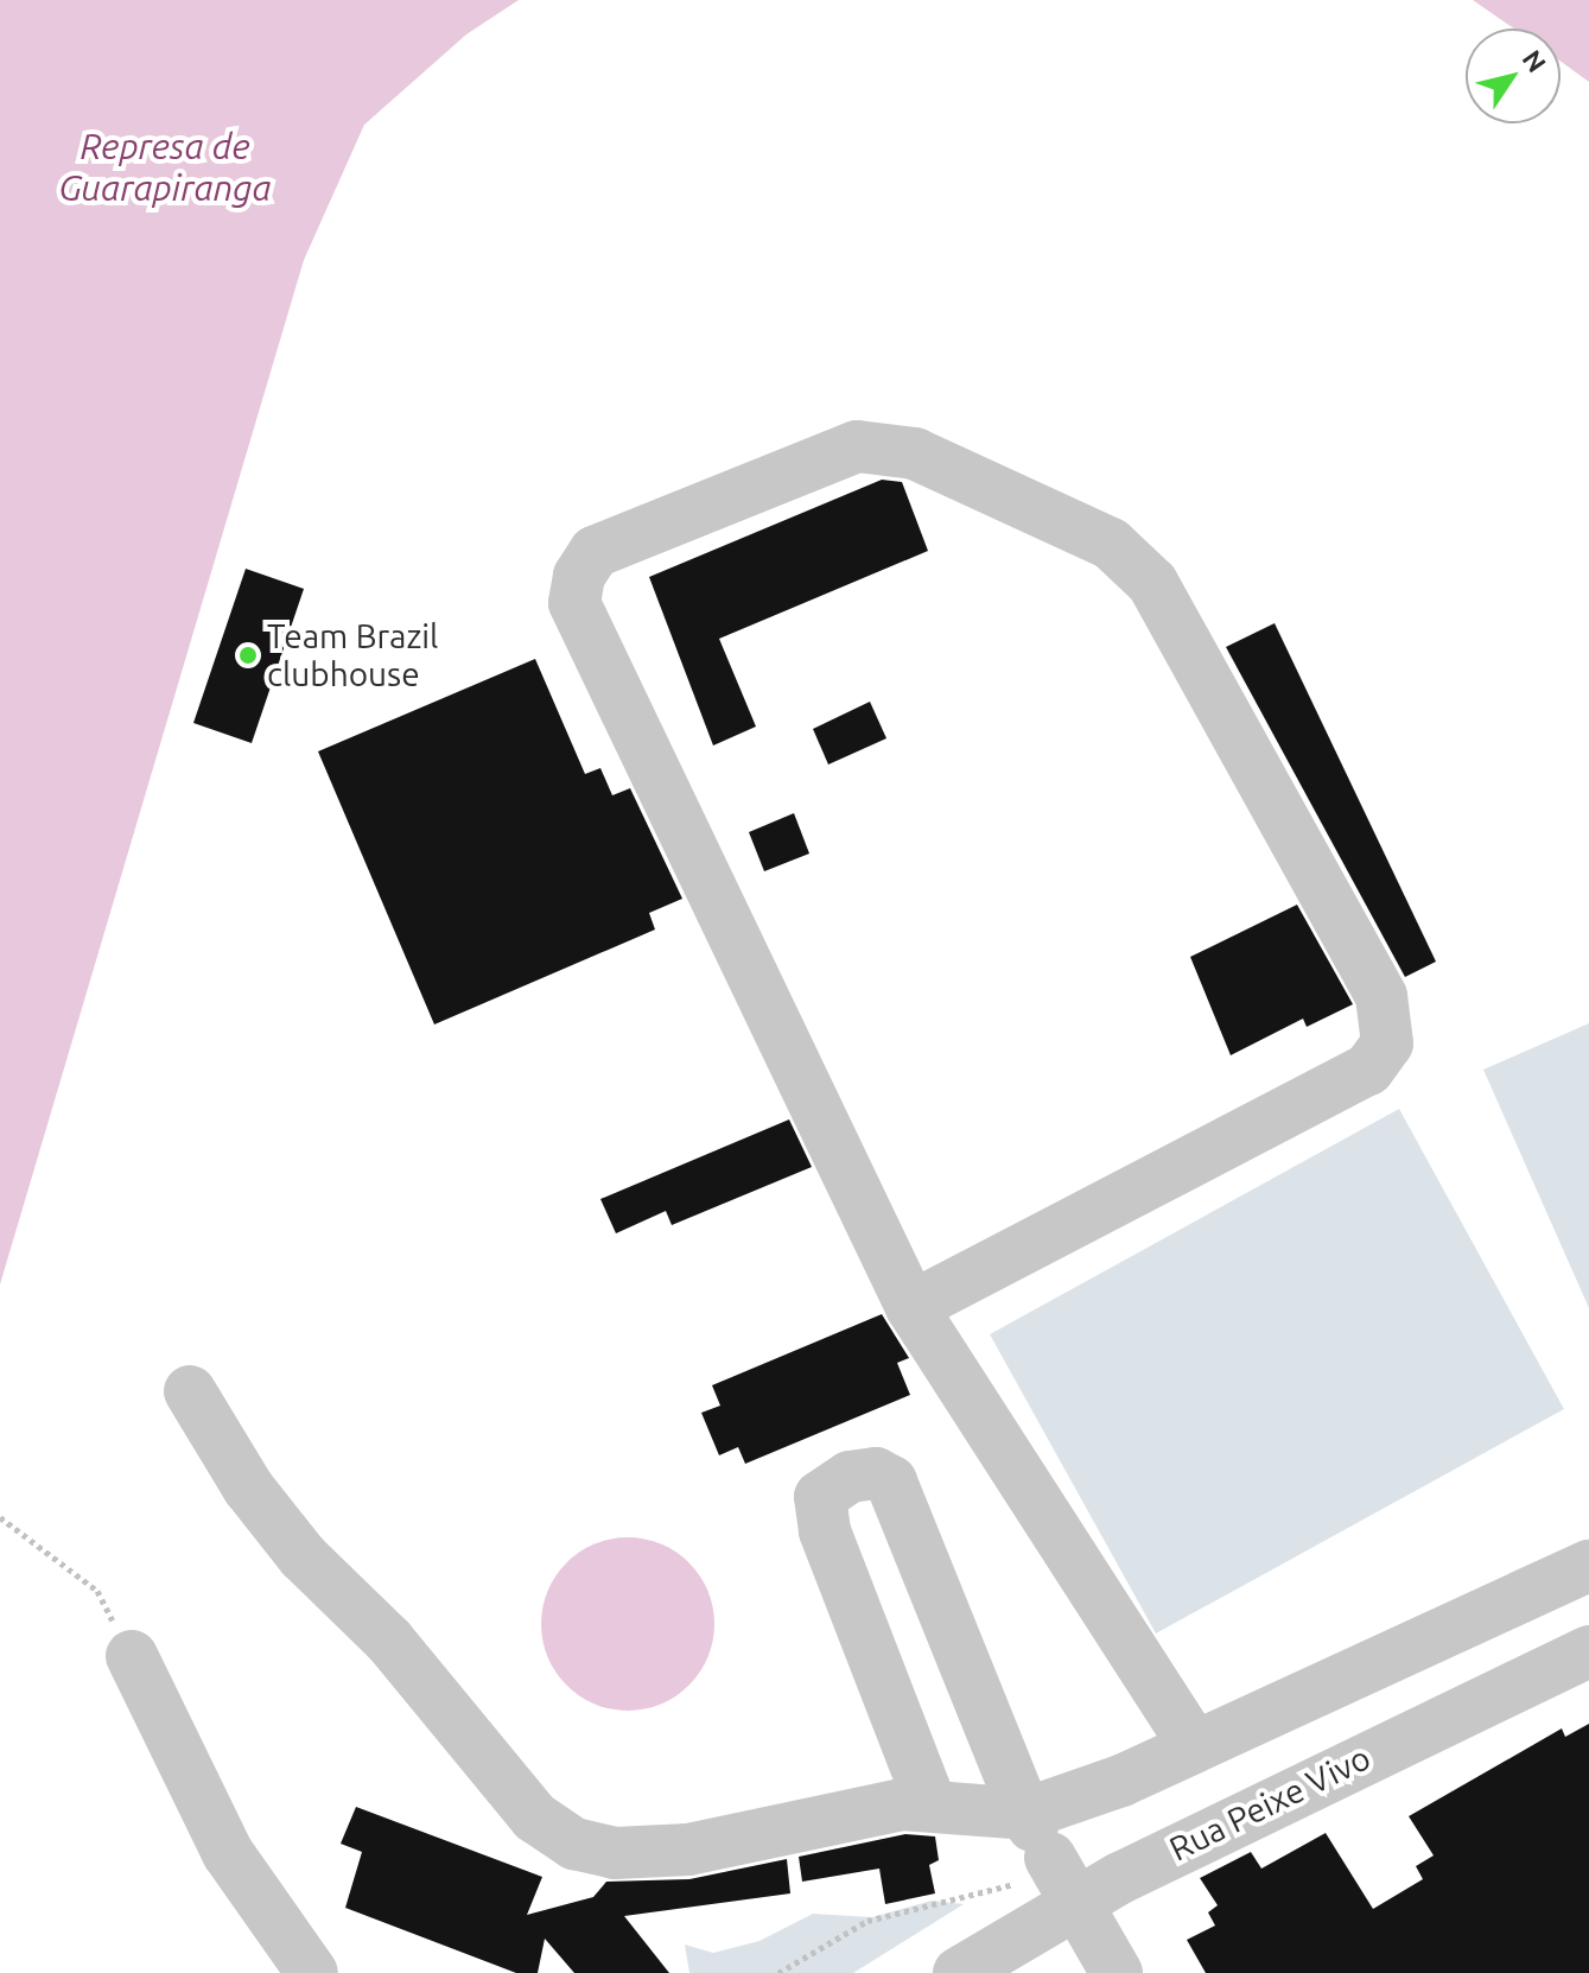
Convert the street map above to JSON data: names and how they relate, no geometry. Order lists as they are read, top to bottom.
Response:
{
  "streets": {
    "street": ["Rua Peixe Vivo"]
  },
  "water": ["Represa de Guarapiranga"],
  "places": ["Team Brazil clubhouse"],
  "north": "top right"
}
